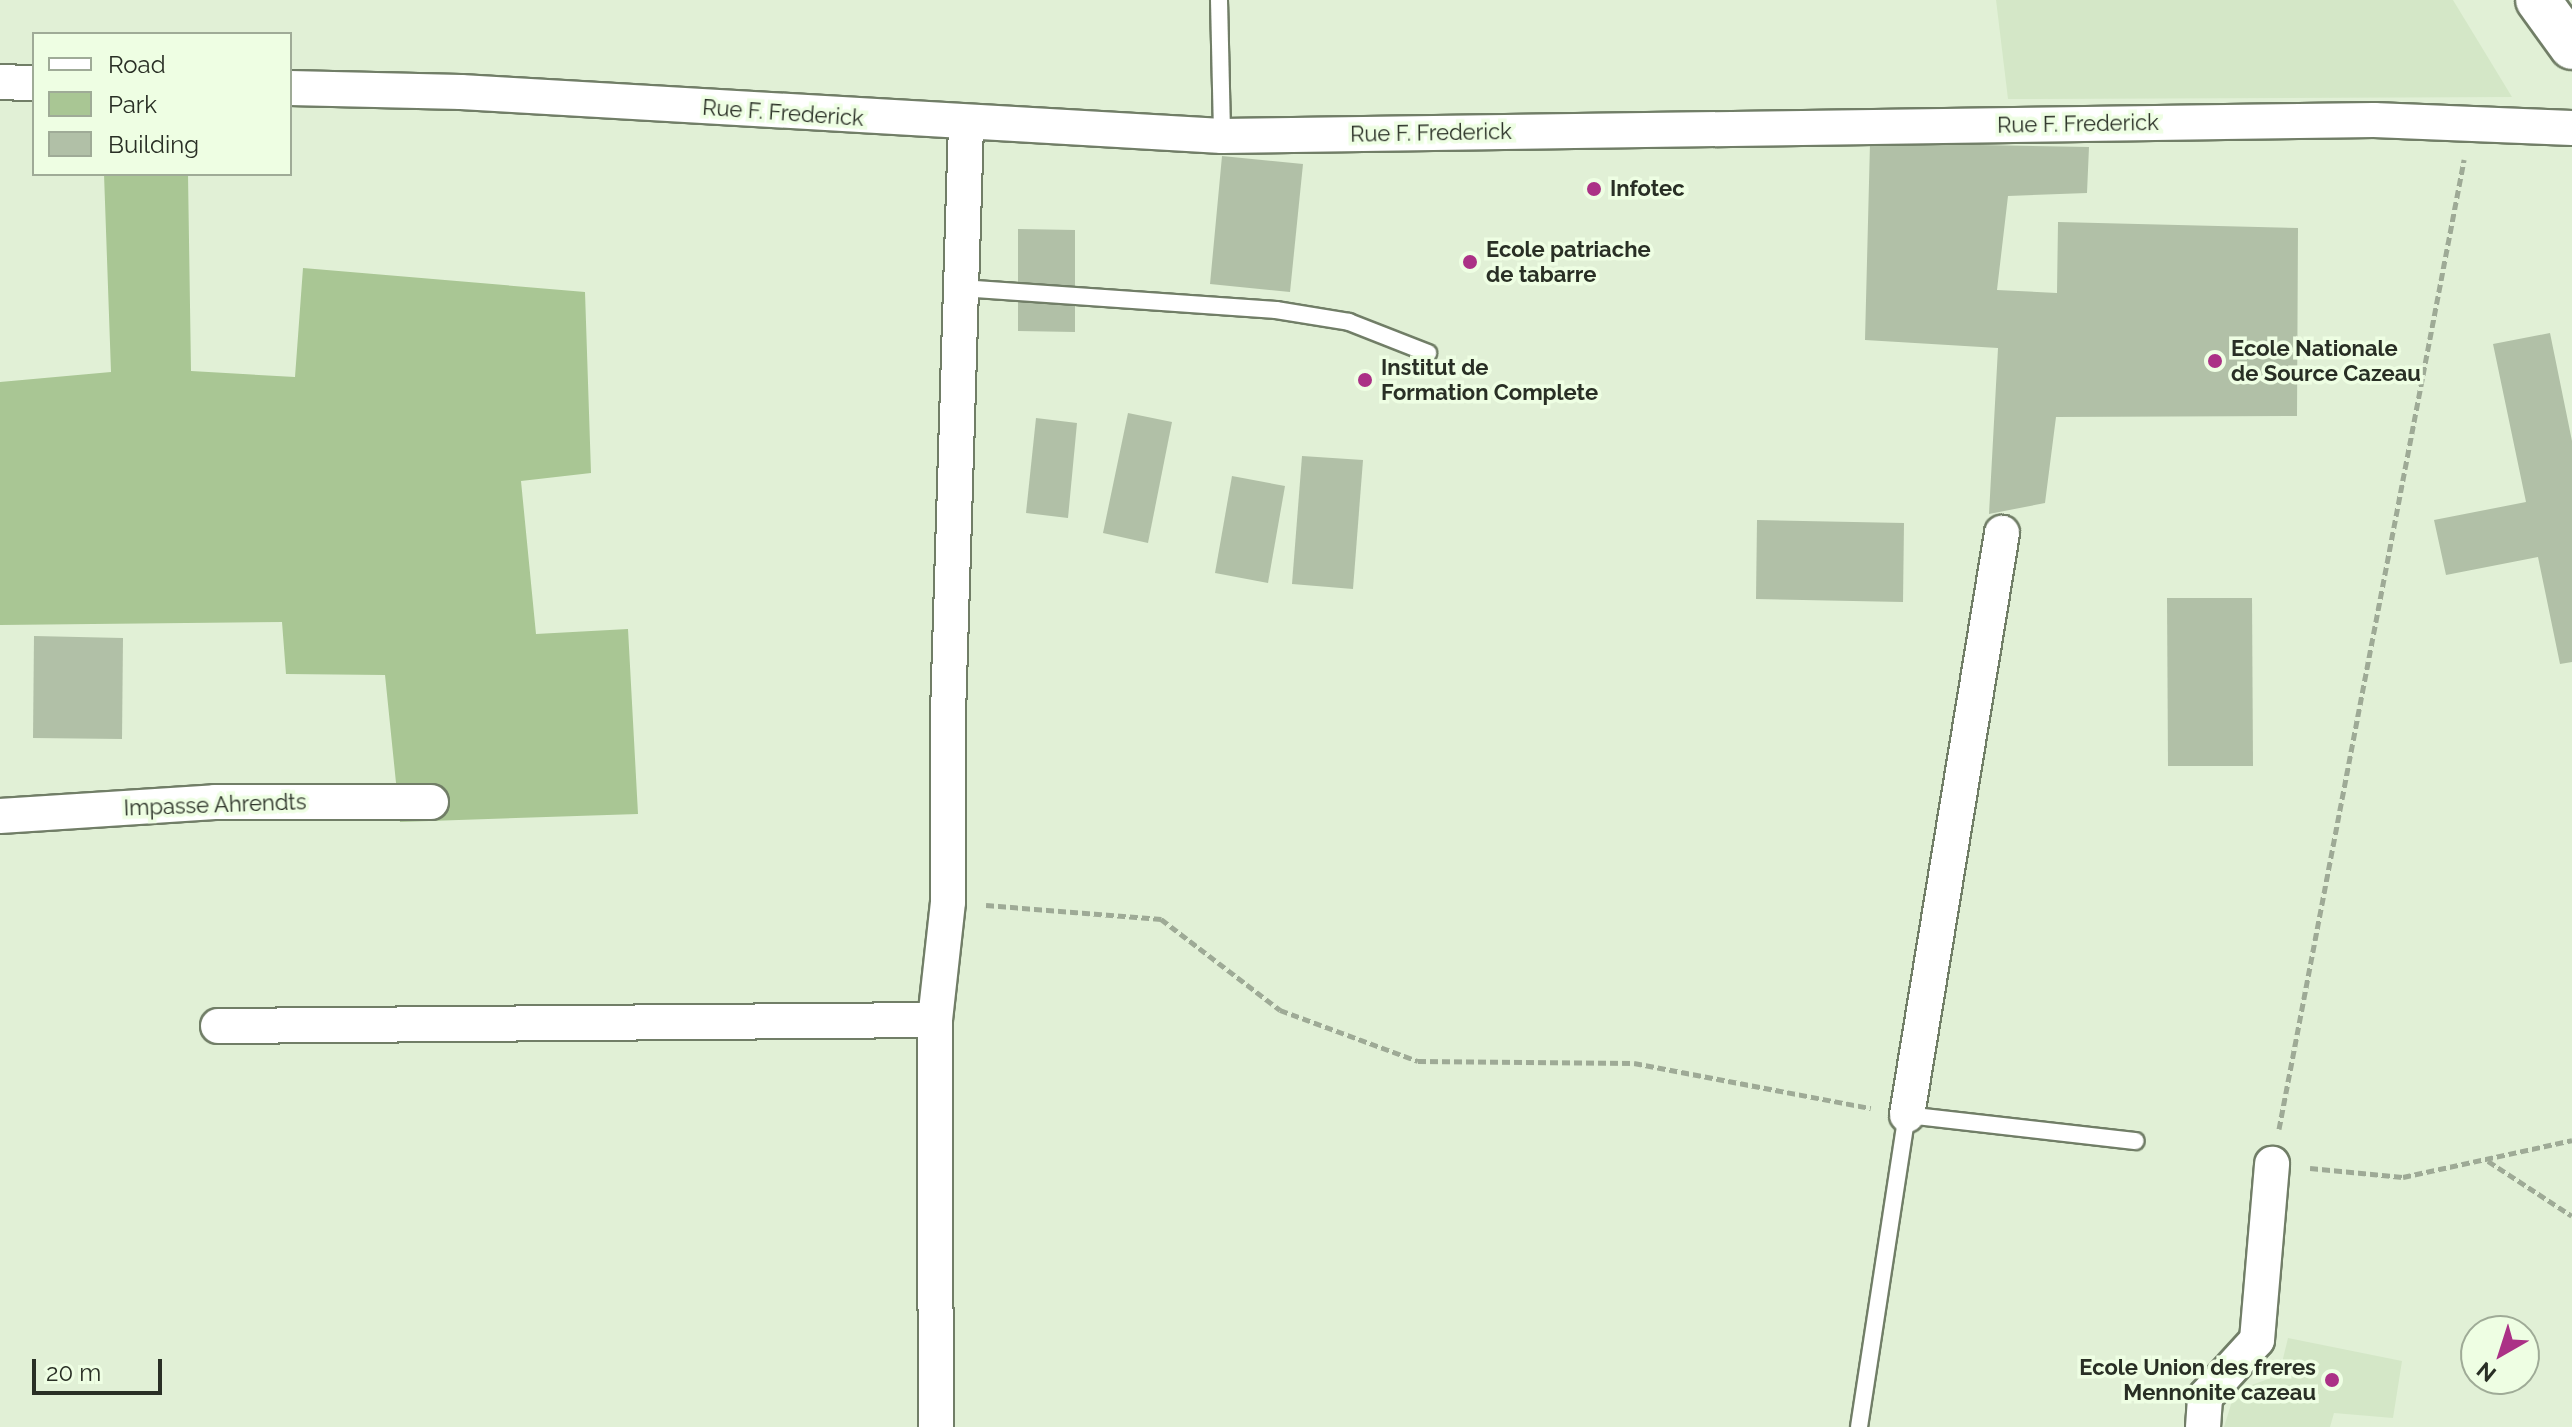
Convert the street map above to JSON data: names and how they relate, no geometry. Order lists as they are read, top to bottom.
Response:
{
  "streets": {
    "street": ["Rue F. Frederick", "Impasse Ahrendts"]
  },
  "places": [
    "Infotec",
    "Ecole patriache de tabarre",
    "Ecole Nationale de Source Cazeau",
    "Institut de Formation Complete",
    "Ecole Union des freres Mennonite cazeau"
  ],
  "legend": ["Road", "Park", "Building"],
  "scale_bar": "20 m",
  "north": "bottom left"
}
